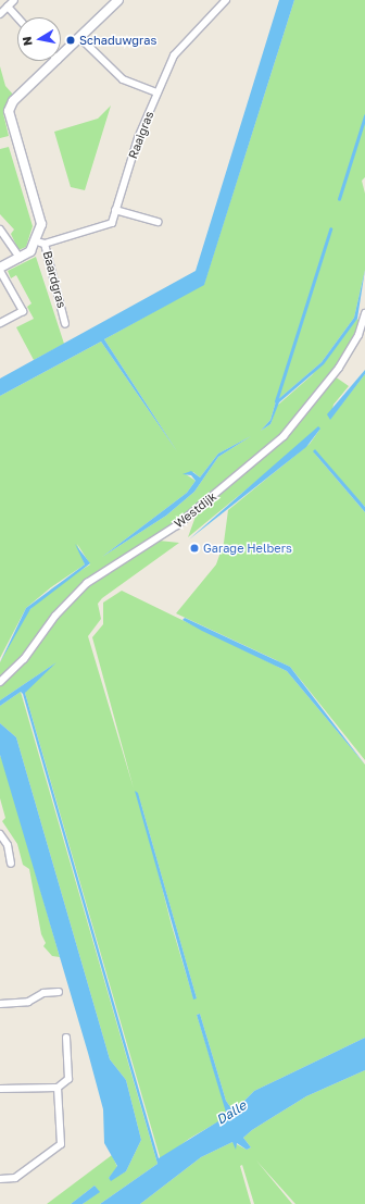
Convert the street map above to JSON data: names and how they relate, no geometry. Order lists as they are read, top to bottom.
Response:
{
  "streets": {
    "street": ["Raaigras", "Baardgras", "Westdijk"]
  },
  "crossings": [
    ["Raaigras", "Baardgras"]
  ],
  "water": ["Dalle"],
  "places": ["Schaduwgras", "Garage Helbers"],
  "north": "left"
}
